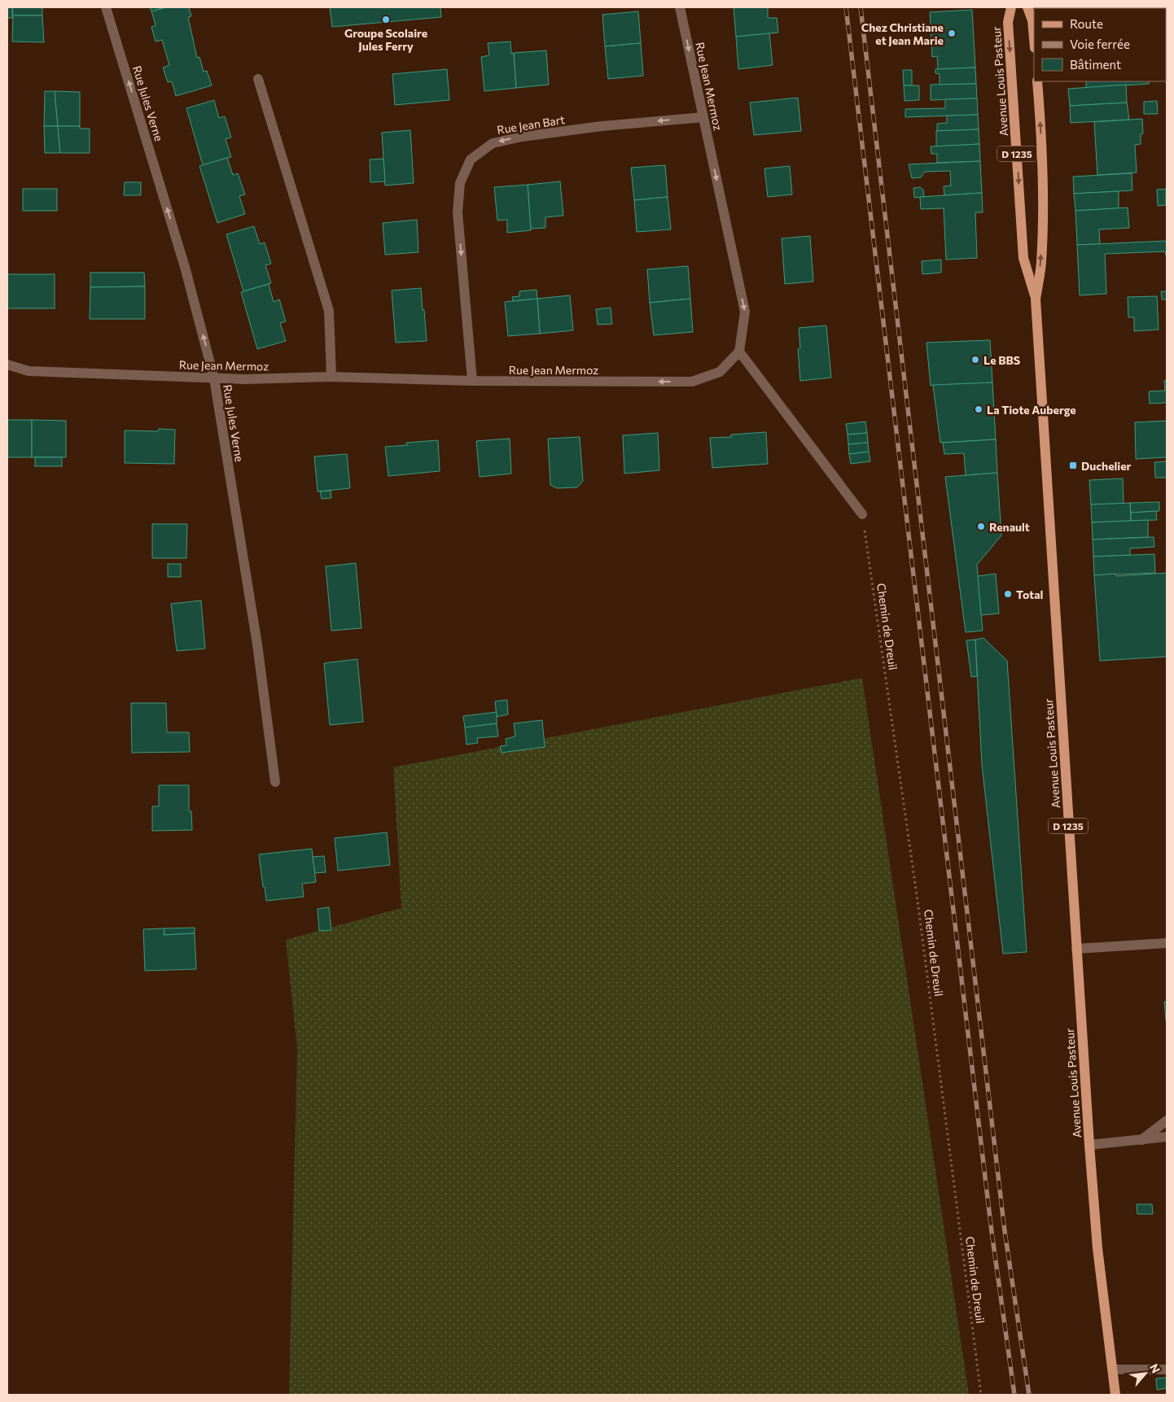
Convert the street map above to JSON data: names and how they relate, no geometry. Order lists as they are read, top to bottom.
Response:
{
  "streets": {
    "main road": ["Avenue Louis Pasteur", "D 1235"],
    "street": ["Rue Jean Mermoz", "Rue Jules Verne", "Rue Jean Bart"],
    "path": ["Chemin de Dreuil"]
  },
  "crossings": [
    ["Avenue Louis Pasteur", "D 1235"],
    ["Rue Jean Mermoz", "Rue Jules Verne"],
    ["Rue Jean Mermoz", "Rue Jean Bart"]
  ],
  "one_way": ["Rue Jules Verne"],
  "places": {
    "other": [
      "Groupe Scolaire Jules Ferry",
      "Chez Christiane et Jean Marie",
      "Le BBS",
      "La Tiote Auberge",
      "Renault",
      "Total"
    ],
    "transit": ["Duchelier"]
  },
  "legend": ["Route", "Voie ferrée", "Bâtiment"],
  "north": "top right"
}
